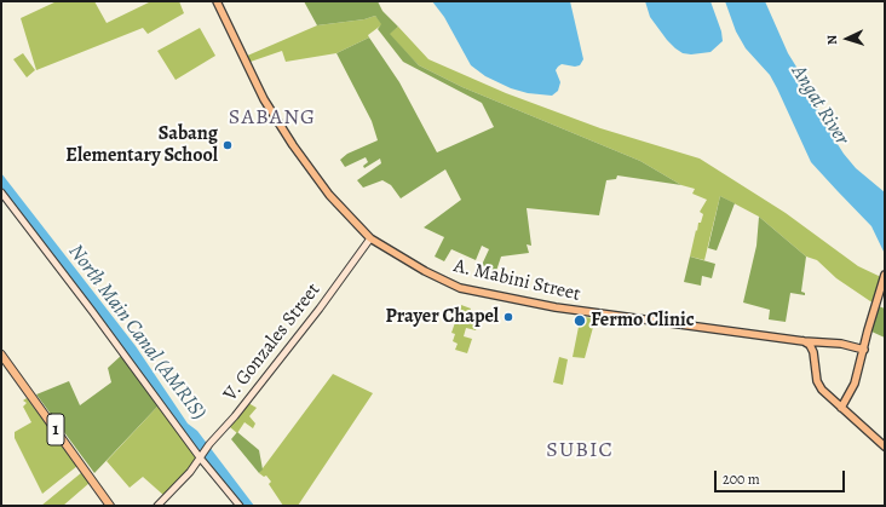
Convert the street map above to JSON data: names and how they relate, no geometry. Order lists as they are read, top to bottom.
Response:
{
  "streets": {
    "highway": ["1"],
    "main road": ["A. Mabini Street"],
    "street": ["V. Gonzales Street"]
  },
  "crossings": [
    ["A. Mabini Street", "V. Gonzales Street"]
  ],
  "districts": ["SABANG", "SUBIC"],
  "water": ["Angat River", "North Main Canal (AMRIS)"],
  "places": ["Sabang Elementary School", "Prayer Chapel", "Fermo Clinic"],
  "scale_bar": "200 m",
  "north": "left"
}
